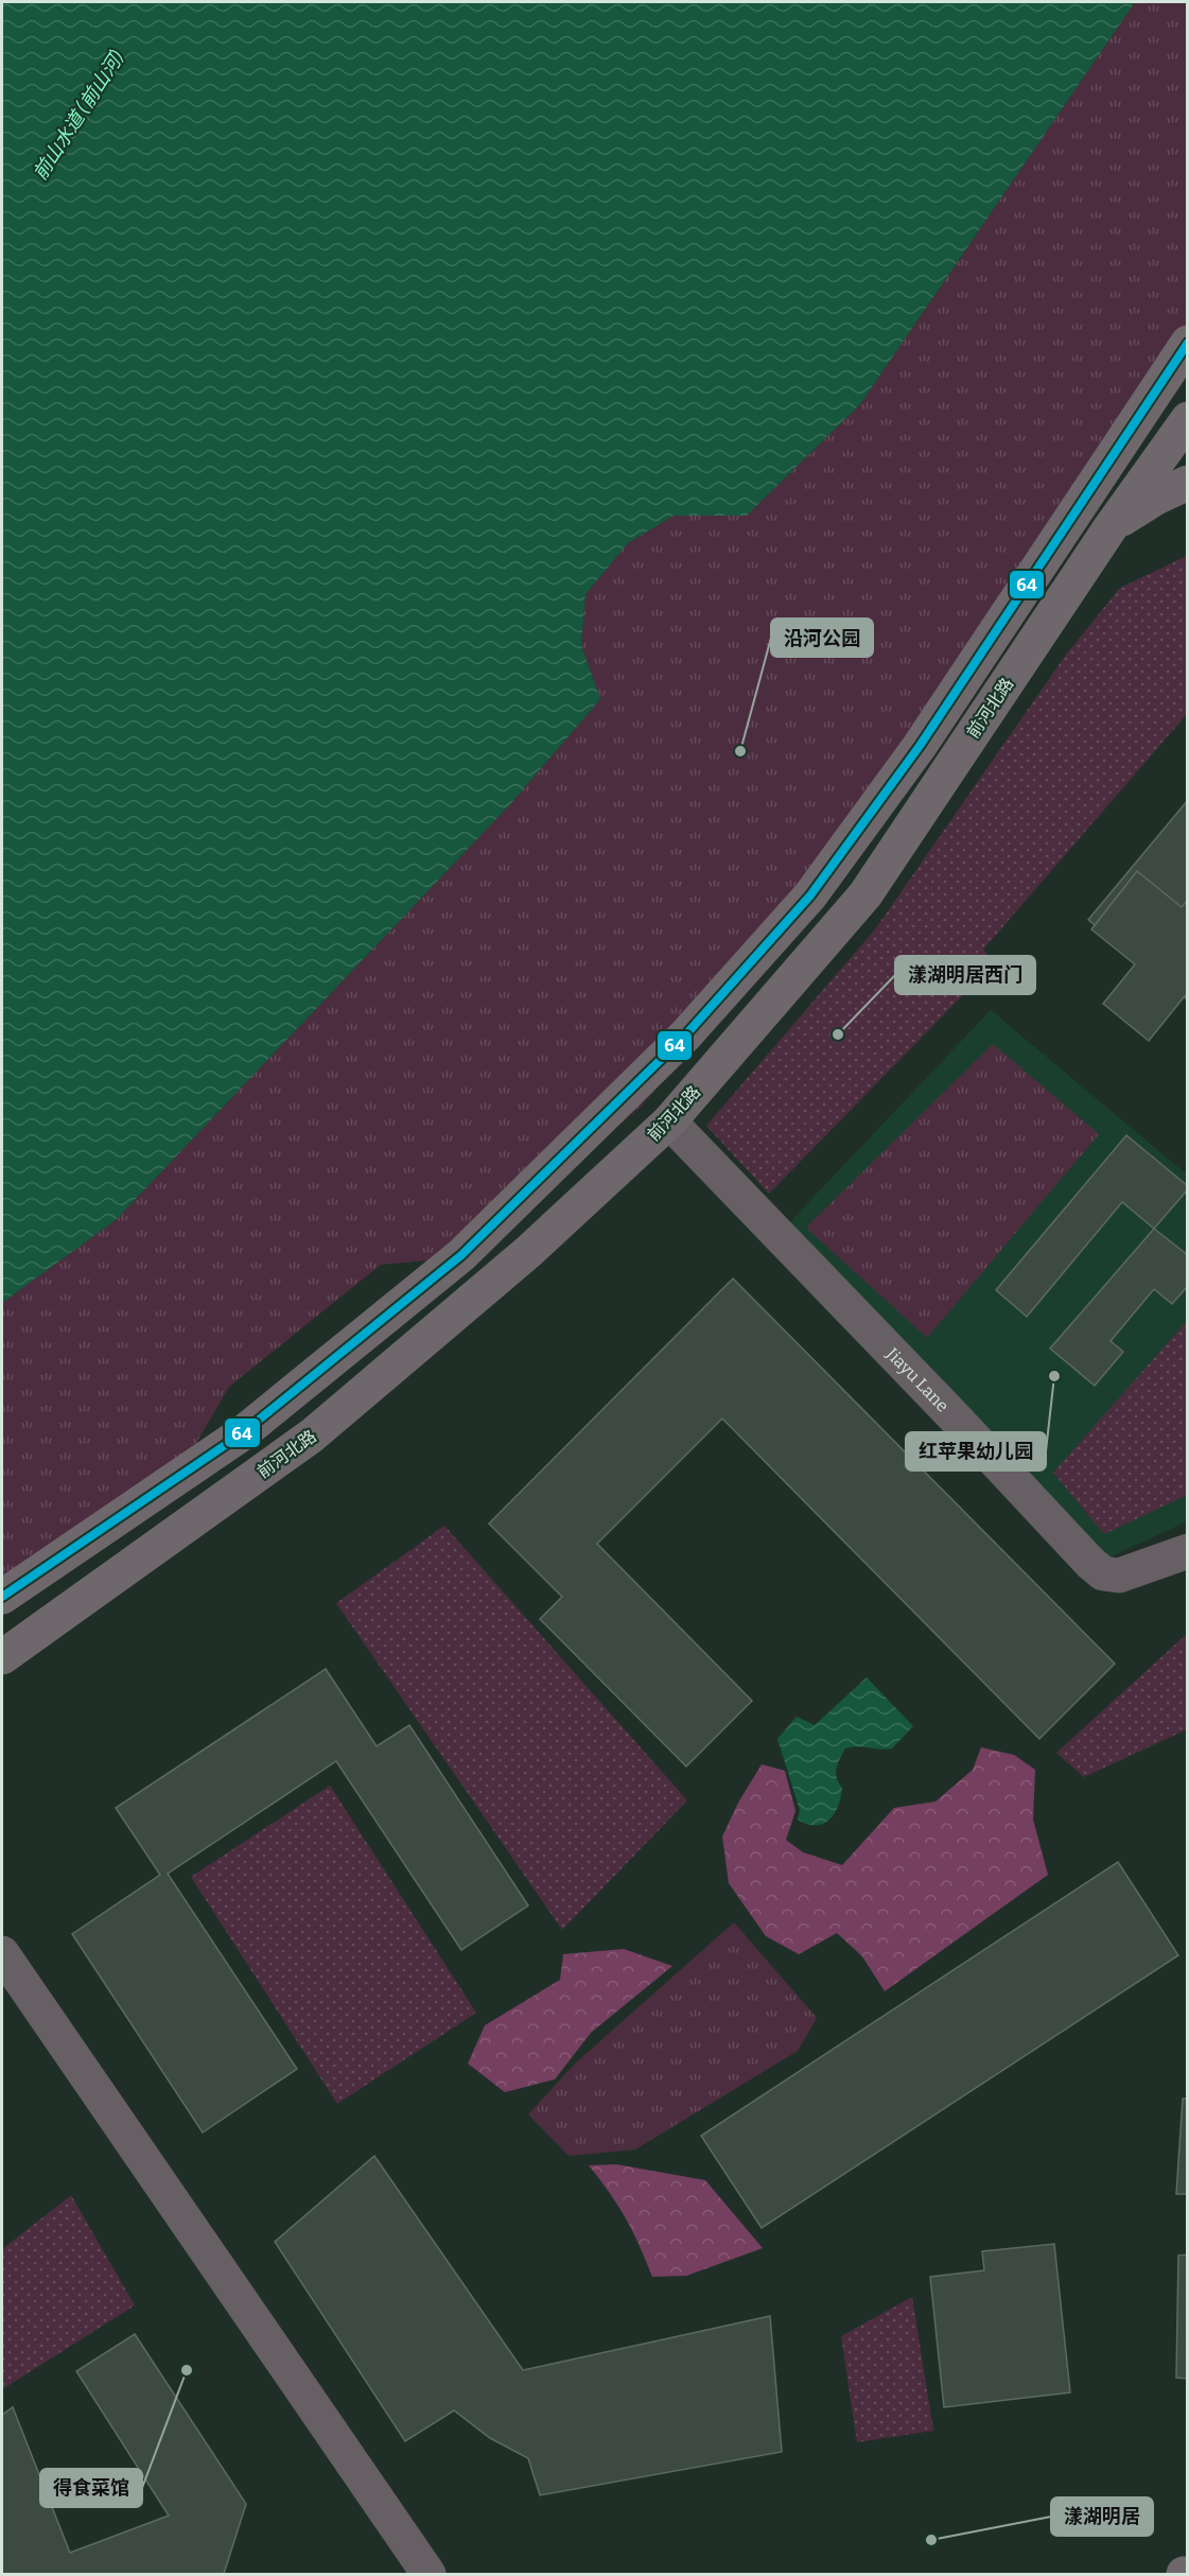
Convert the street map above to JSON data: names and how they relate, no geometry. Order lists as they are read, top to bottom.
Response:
{
  "streets": {
    "main road": ["前河北路"],
    "street": ["Jiayu Lane"]
  },
  "crossings": [
    ["前河北路", "Jiayu Lane"]
  ],
  "water": ["前山水道 (前山河)"],
  "places": [
    "沿河公园",
    "漾湖明居西门",
    "红苹果幼儿园",
    "得食菜馆",
    "漾湖明居"
  ],
  "lines": ["transit line 64"]
}
